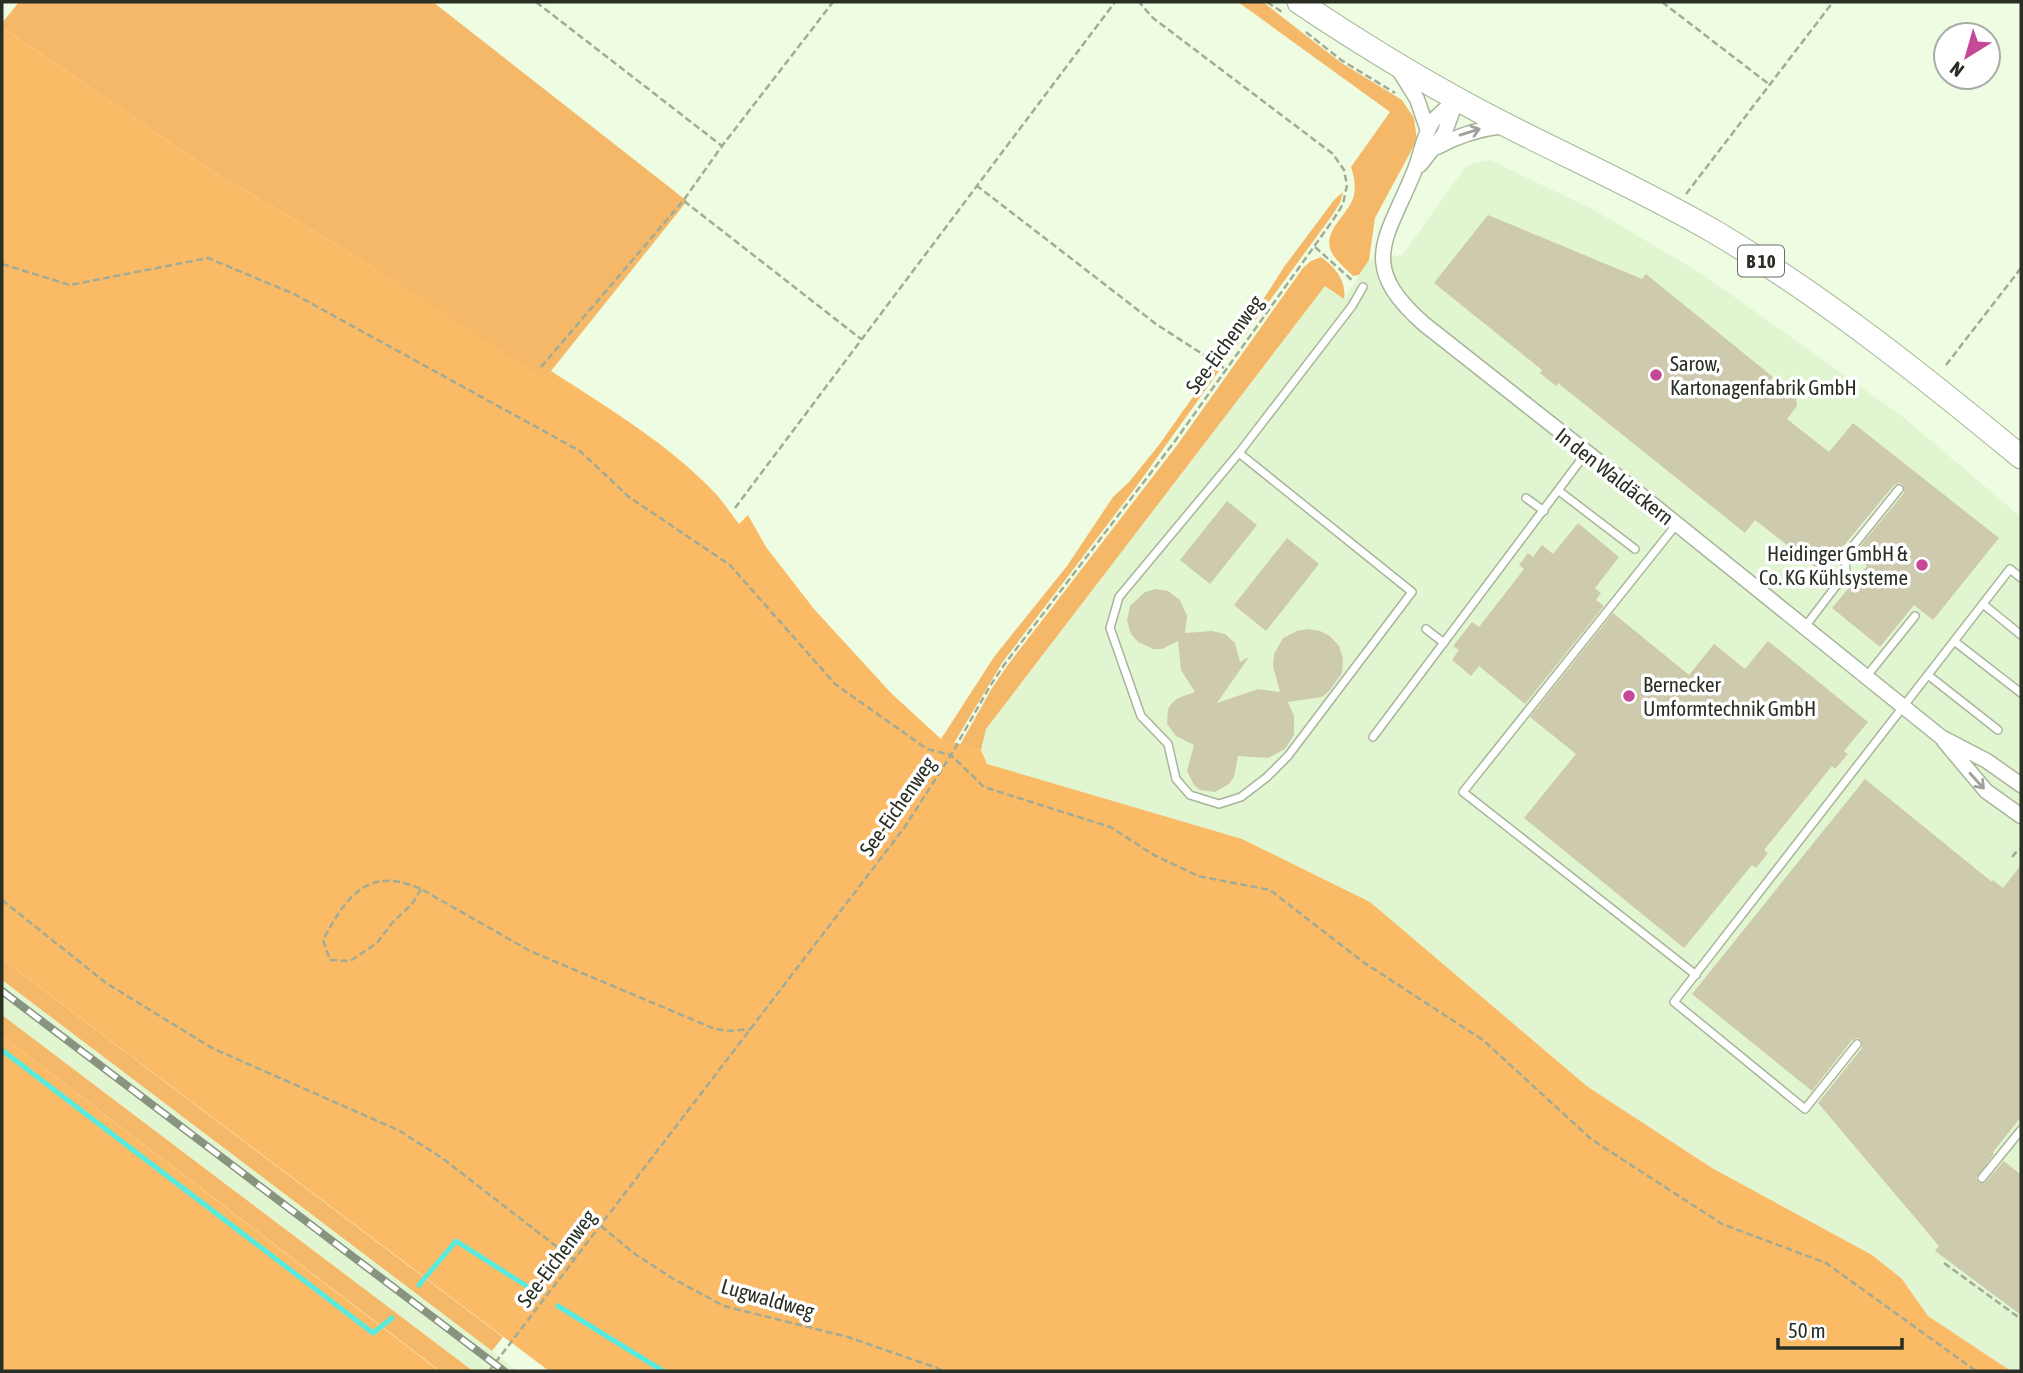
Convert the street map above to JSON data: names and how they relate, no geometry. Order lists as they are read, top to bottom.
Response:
{
  "streets": {
    "main road": ["B 10"],
    "street": ["In den Waldäckern"],
    "path": ["See-Eichenweg", "Lugwaldweg"]
  },
  "crossings": [
    ["B 10", "In den Waldäckern"],
    ["See-Eichenweg", "Lugwaldweg"]
  ],
  "places": ["Sarow, Kartonagenfabrik GmbH", "Heidinger GmbH & Co. KG Kühlsysteme", "Bernecker Umformtechnik GmbH"],
  "scale_bar": "50 m",
  "north": "bottom left"
}
